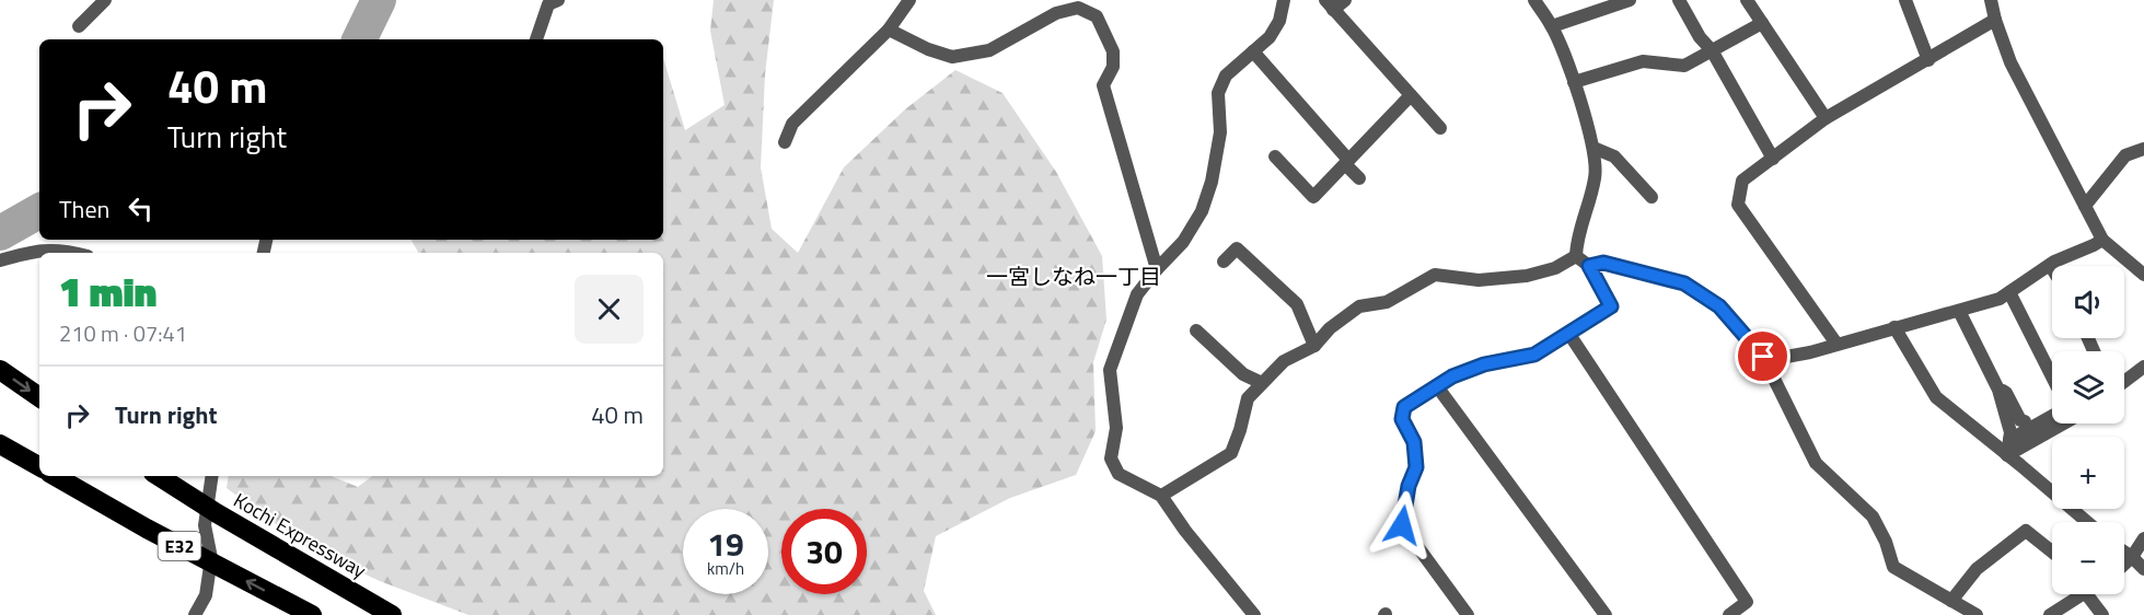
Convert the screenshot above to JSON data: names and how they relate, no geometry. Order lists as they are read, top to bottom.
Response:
{
  "streets": {
    "highway": ["Kochi Expressway", "E32"]
  },
  "districts": ["一宮しなね一丁目"],
  "page": {
    "turn": ["40 m", "Turn right"],
    "then": "Then",
    "heading": ["1 min", "210 m · 07:41"],
    "map_buttons": ["+", "−"],
    "list": [
      {
        "name": "Turn right",
        "value": "40 m"
      }
    ],
    "speed": "19 km/h",
    "limit": "30"
  }
}
